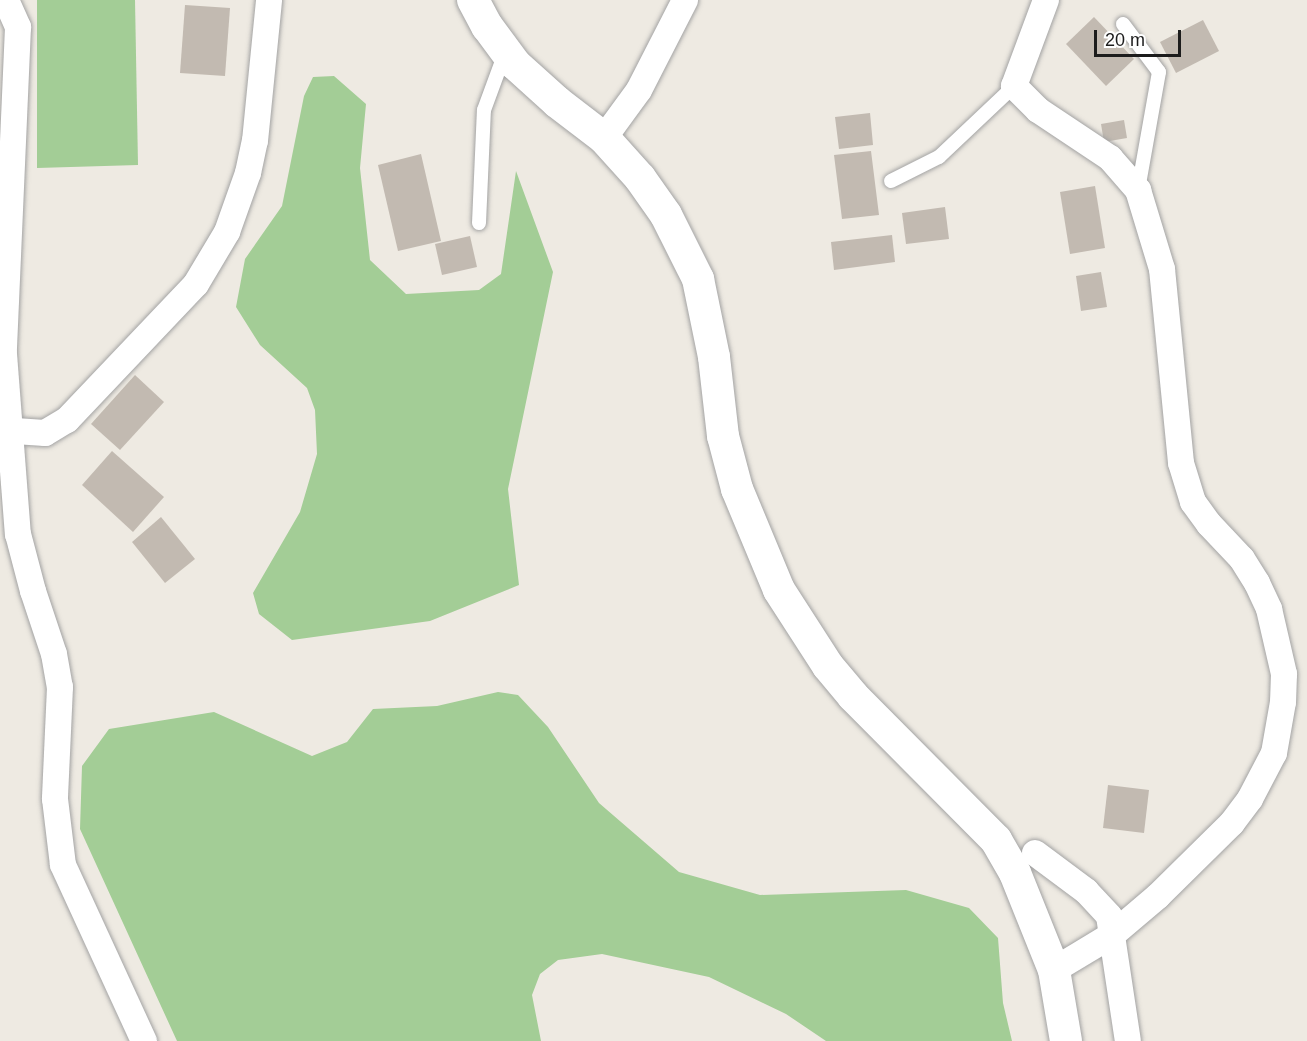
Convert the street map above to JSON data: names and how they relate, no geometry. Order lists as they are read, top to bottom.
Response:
{
  "scale_bar": "20 m"
}
